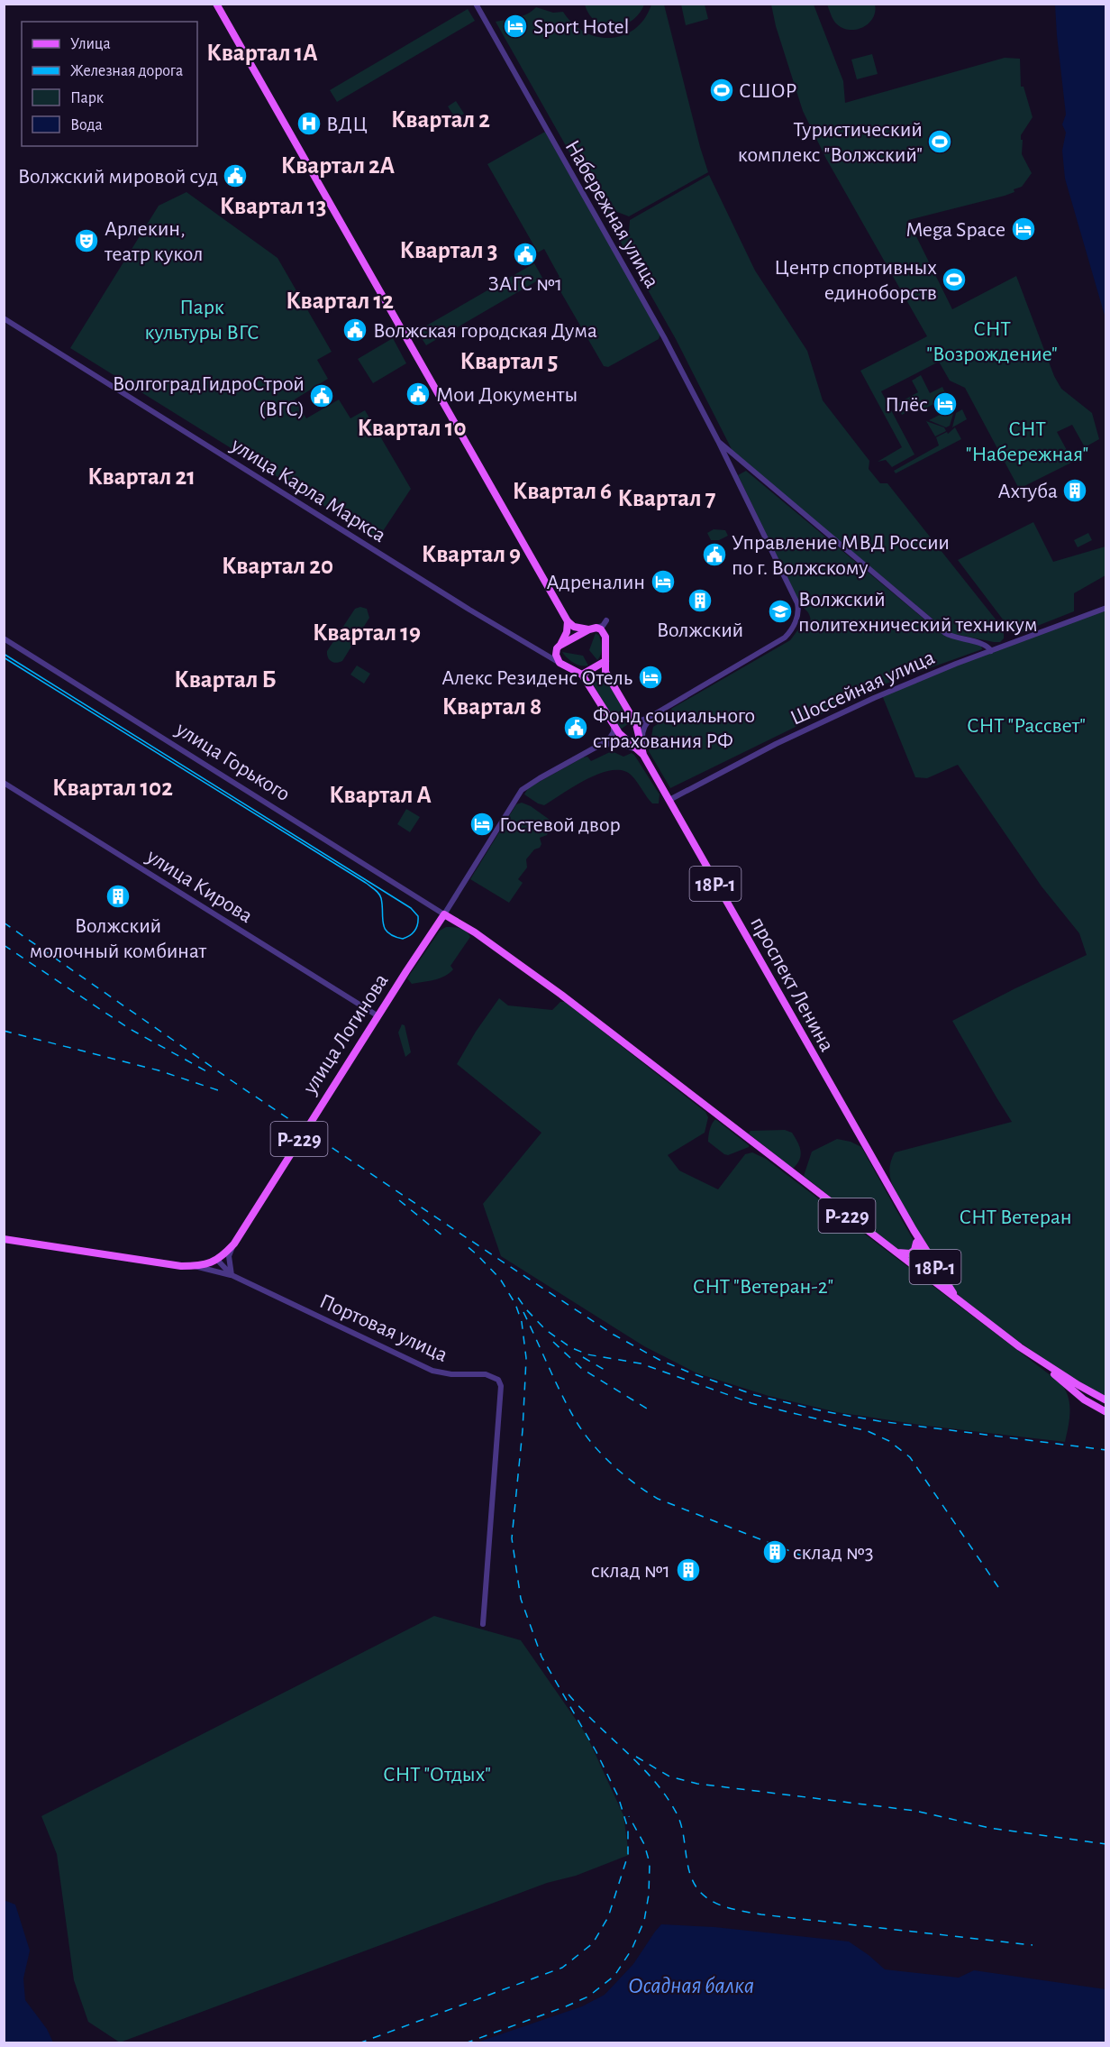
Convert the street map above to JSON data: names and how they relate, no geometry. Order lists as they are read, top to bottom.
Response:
{
  "streets": {
    "main road": [
      "18Р-1",
      "проспект Ленина",
      "улица Логинова",
      "Р-229"
    ],
    "street": [
      "Набережная улица",
      "улица Карла Маркса",
      "Шоссейная улица",
      "улица Горького",
      "улица Кирова",
      "Портовая улица"
    ]
  },
  "crossings": [
    ["Набережная улица", "Шоссейная улица"],
    ["улица Карла Маркса", "проспект Ленина"],
    ["Шоссейная улица", "проспект Ленина"],
    ["улица Горького", "улица Логинова"],
    ["улица Горького", "Р-229"],
    ["улица Кирова", "улица Логинова"],
    ["проспект Ленина", "Р-229"],
    ["улица Логинова", "Р-229"],
    ["улица Логинова", "Портовая улица"]
  ],
  "districts": [
    "Квартал 1А",
    "Квартал 2",
    "Квартал 2А",
    "Квартал 13",
    "Квартал 3",
    "Квартал 12",
    "Квартал 5",
    "Квартал 10",
    "Квартал 21",
    "Квартал 6",
    "Квартал 7",
    "Квартал 9",
    "Квартал 20",
    "Квартал 19",
    "Квартал Б",
    "Квартал 8",
    "Квартал 102",
    "Квартал А"
  ],
  "water": ["Осадная балка"],
  "parks": [
    "Парк культуры ВГС",
    "СНТ \"Возрождение\"",
    "СНТ \"Набережная\"",
    "СНТ \"Рассвет\"",
    "СНТ Ветеран",
    "СНТ \"Ветеран-2\"",
    "СНТ \"Отдых\""
  ],
  "places": {
    "hotel": [
      "Sport Hotel",
      "Mega Space",
      "Плёс",
      "Адреналин",
      "Алекс Резиденс Отель",
      "Гостевой двор"
    ],
    "sports": ["СШОР", "Туристический комплекс \"Волжский\"", "Центр спортивных единоборств"],
    "hospital": ["ВДЦ"],
    "public building": [
      "Волжский мировой суд",
      "ЗАГС №1",
      "Волжская городская Дума",
      "Мои Документы",
      "ВолгоградГидроСтрой (ВГС)",
      "Управление МВД России по г. Волжскому",
      "Фонд социального страхования РФ"
    ],
    "theatre": ["Арлекин, театр кукол"],
    "building": [
      "Ахтуба",
      "Волжский",
      "Волжский молочный комбинат",
      "склад №3",
      "склад №1"
    ],
    "school or university": ["Волжский политехнический техникум"]
  },
  "legend": [
    "Улица",
    "Железная дорога",
    "Парк",
    "Вода"
  ]
}
